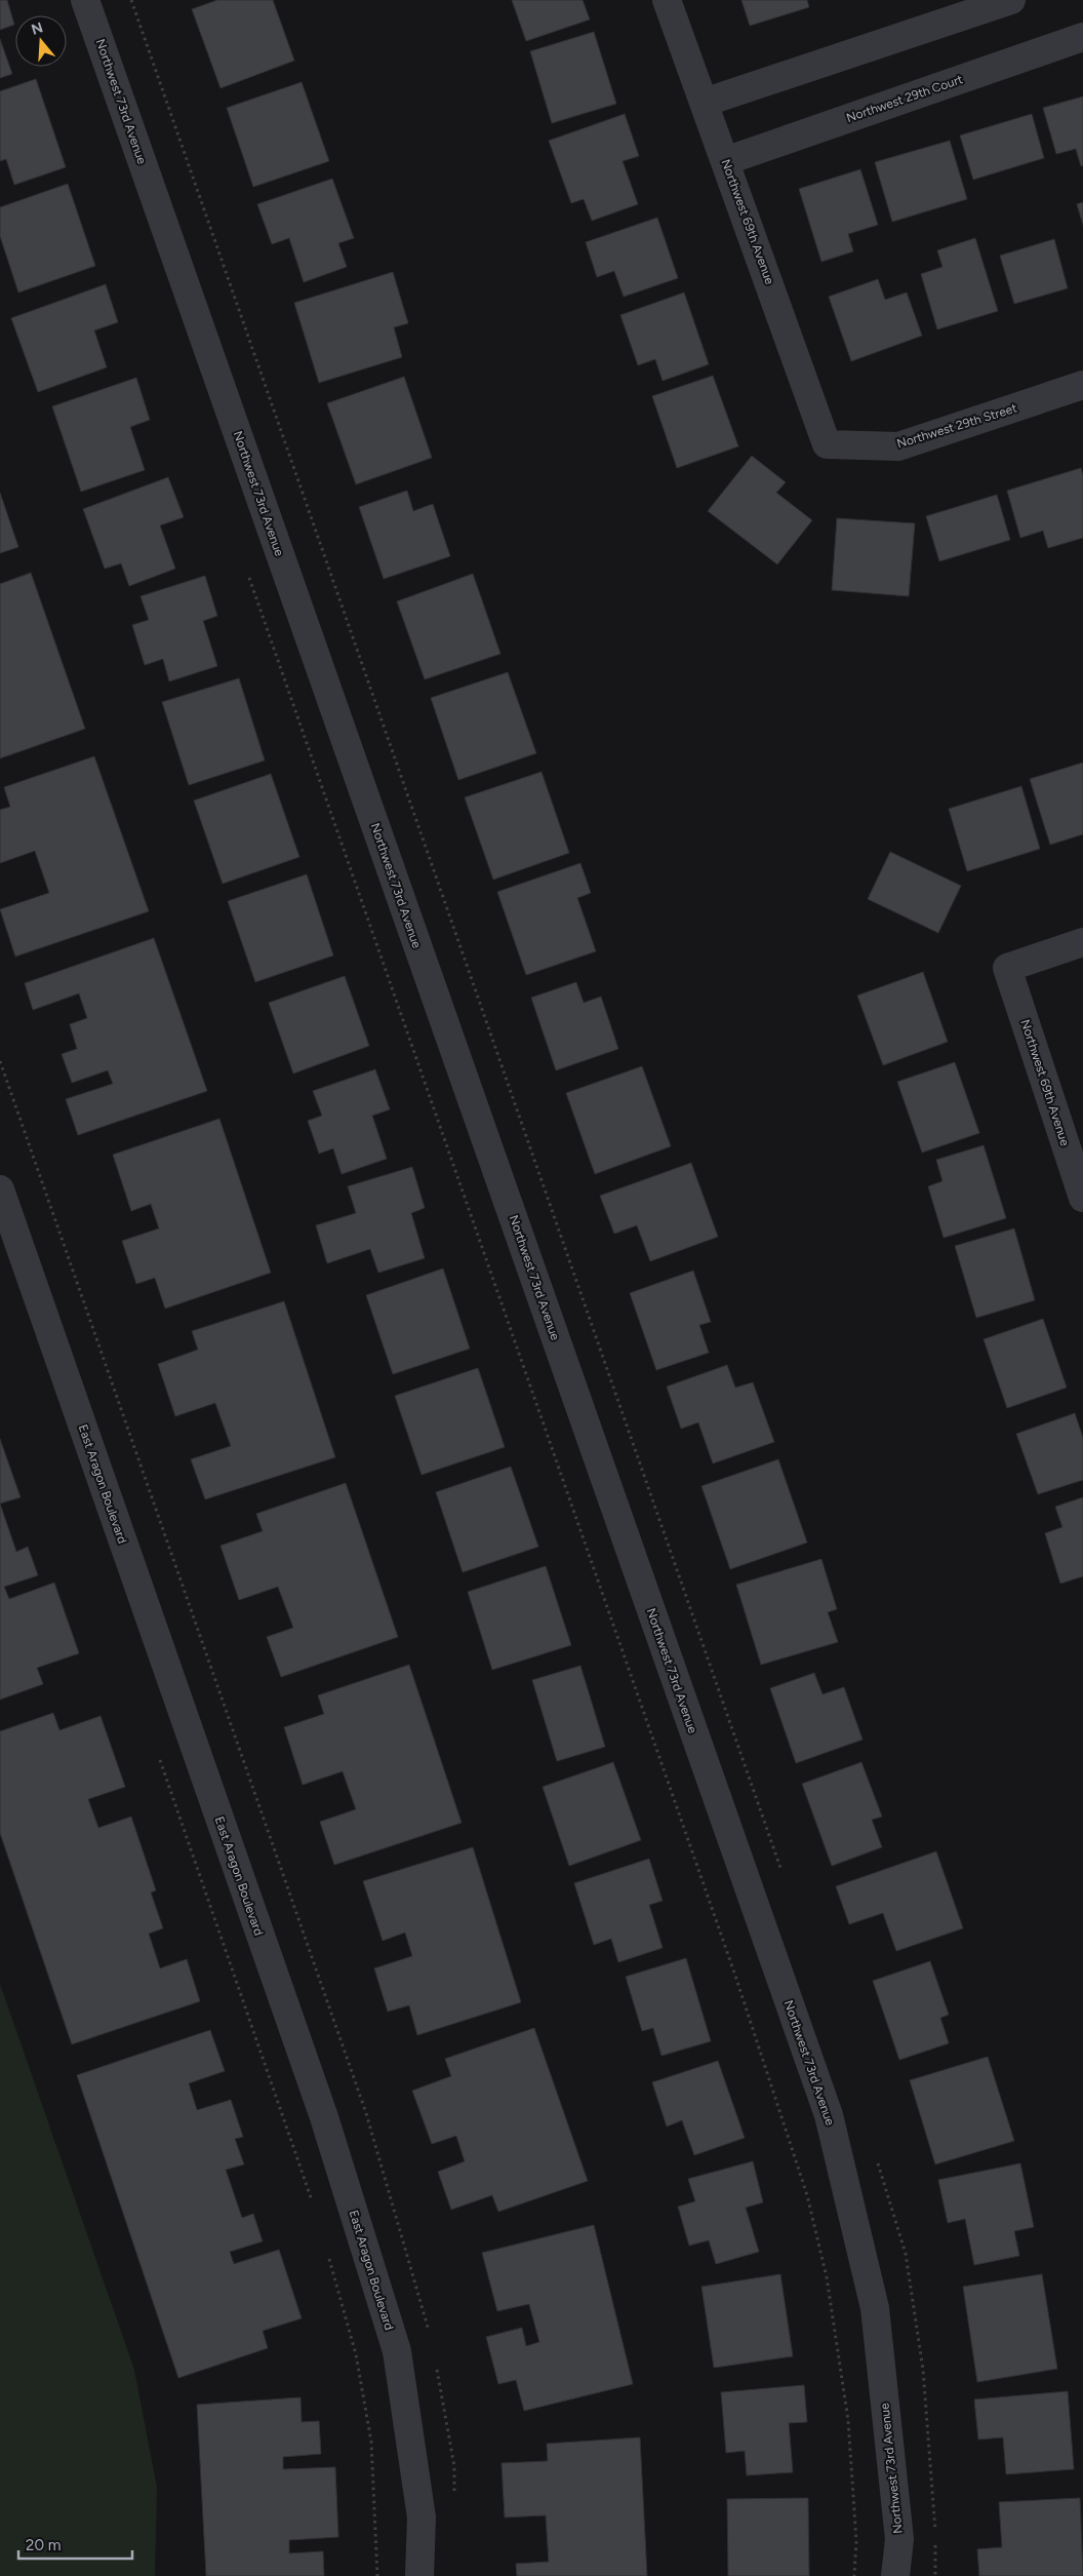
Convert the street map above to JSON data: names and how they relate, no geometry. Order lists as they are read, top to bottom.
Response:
{
  "streets": {
    "street": [
      "Northwest 29th Court",
      "Northwest 73rd Avenue",
      "Northwest 69th Avenue",
      "Northwest 29th Street",
      "East Aragon Boulevard"
    ]
  },
  "crossings": [
    ["Northwest 29th Court", "Northwest 69th Avenue"],
    ["Northwest 69th Avenue", "Northwest 29th Street"]
  ],
  "scale_bar": "20 m",
  "north": "top"
}
